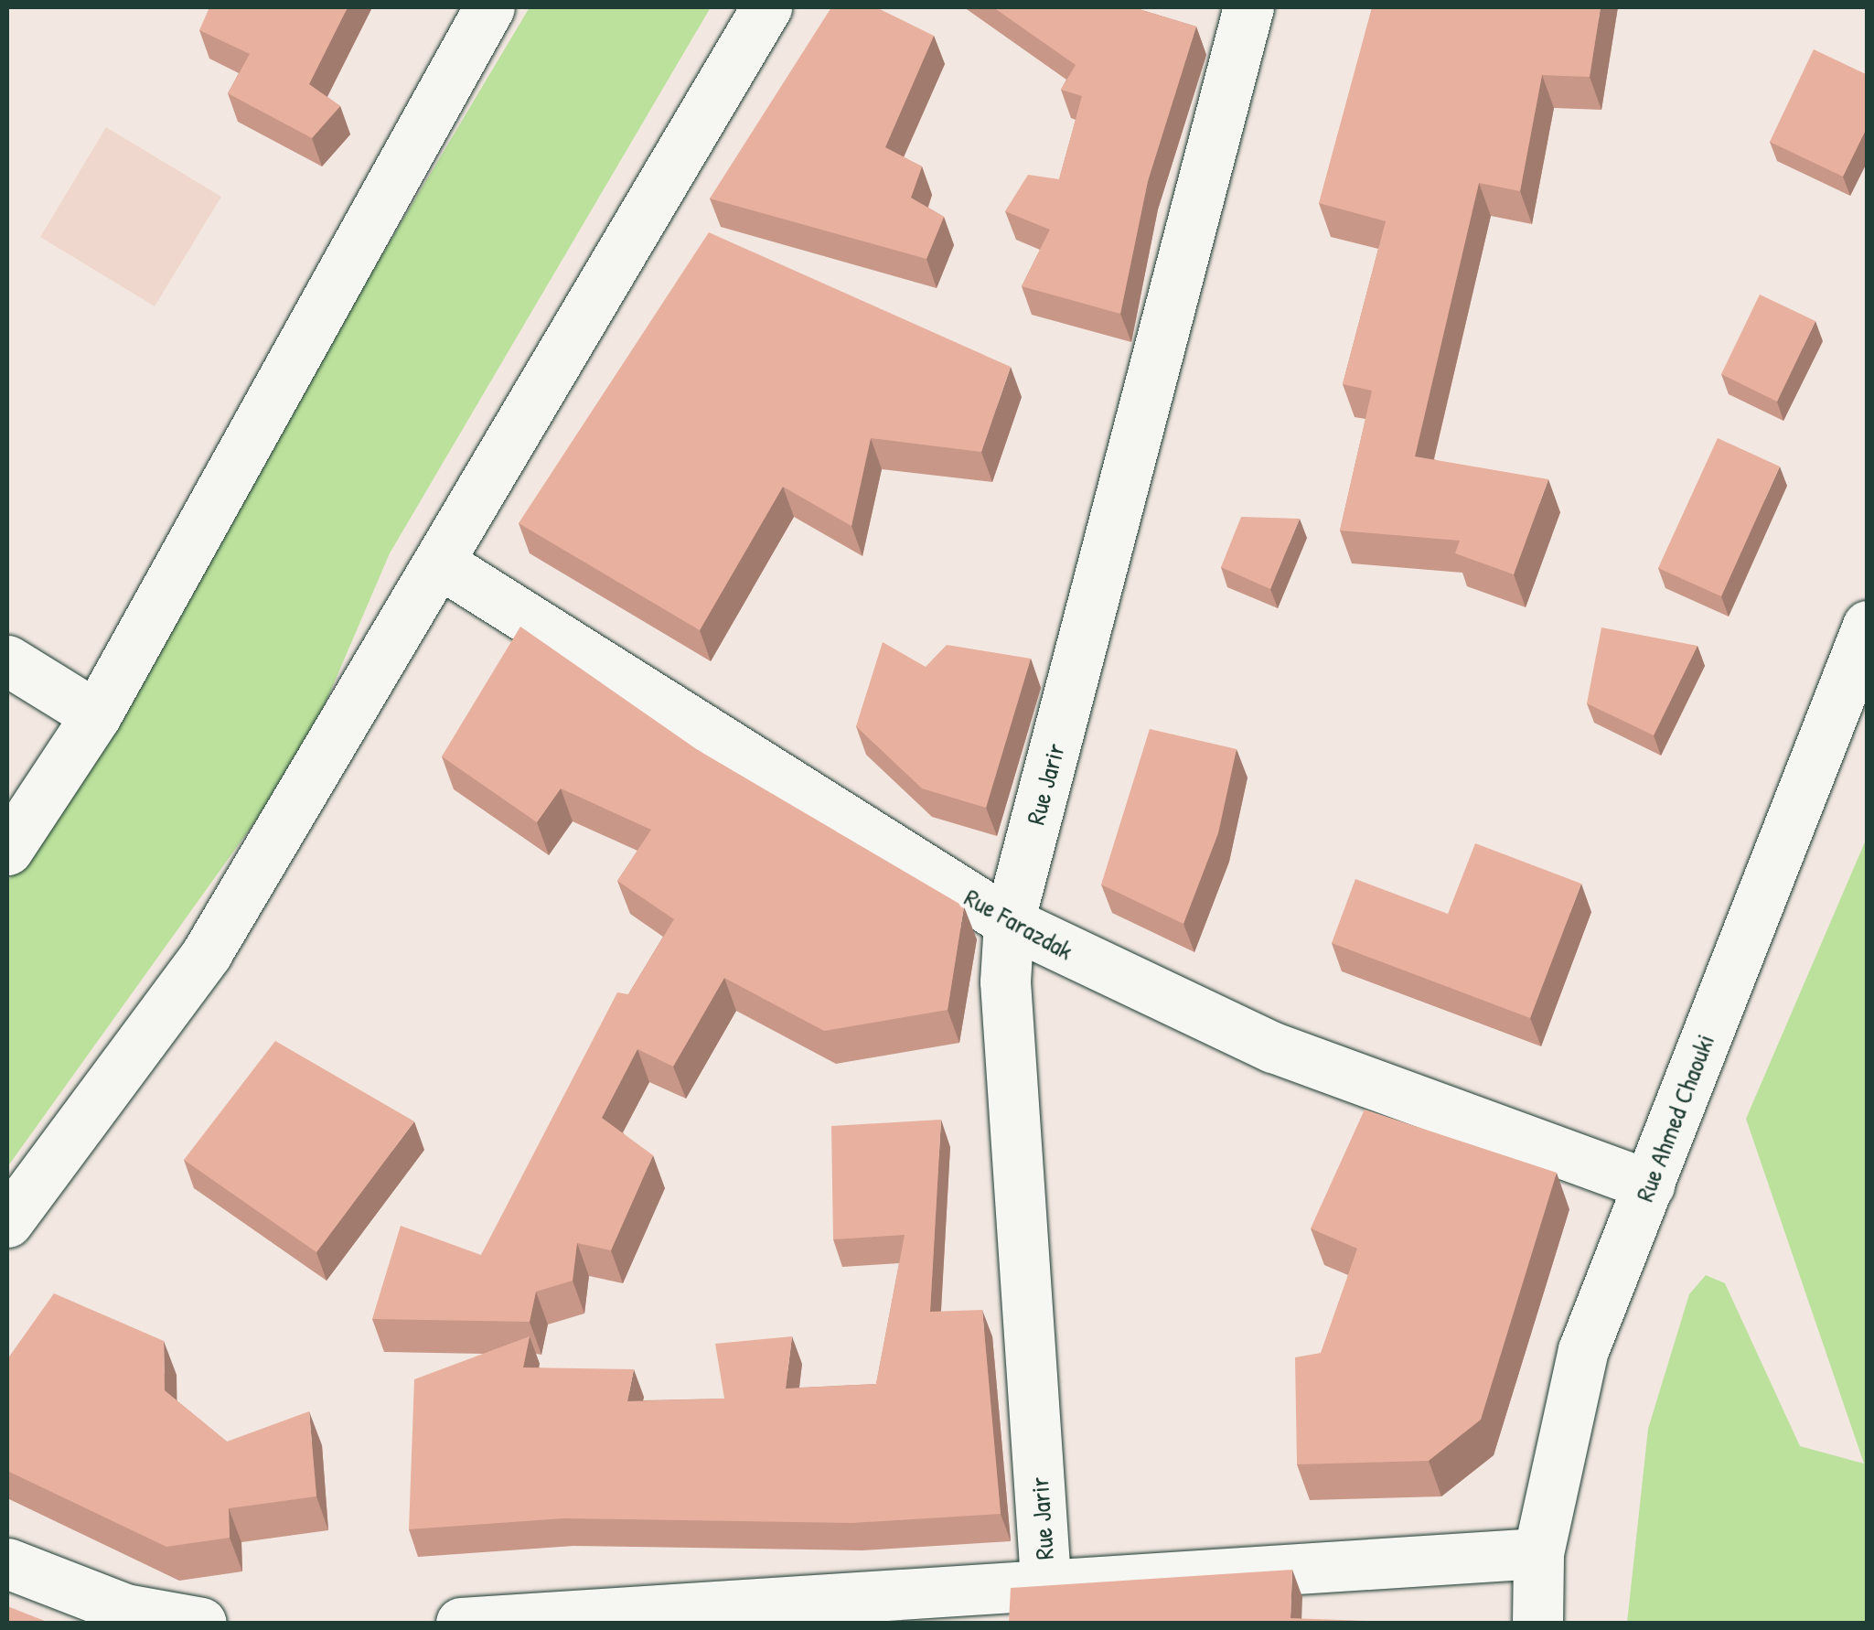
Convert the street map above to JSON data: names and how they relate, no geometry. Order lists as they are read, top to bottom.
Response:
{
  "streets": {
    "street": ["Rue Jarir", "Rue Farazdak", "Rue Ahmed Chaouki"]
  },
  "crossings": [
    ["Rue Jarir", "Rue Farazdak"],
    ["Rue Jarir", "Rue Ahmed Chaouki"],
    ["Rue Farazdak", "Rue Ahmed Chaouki"]
  ]
}
